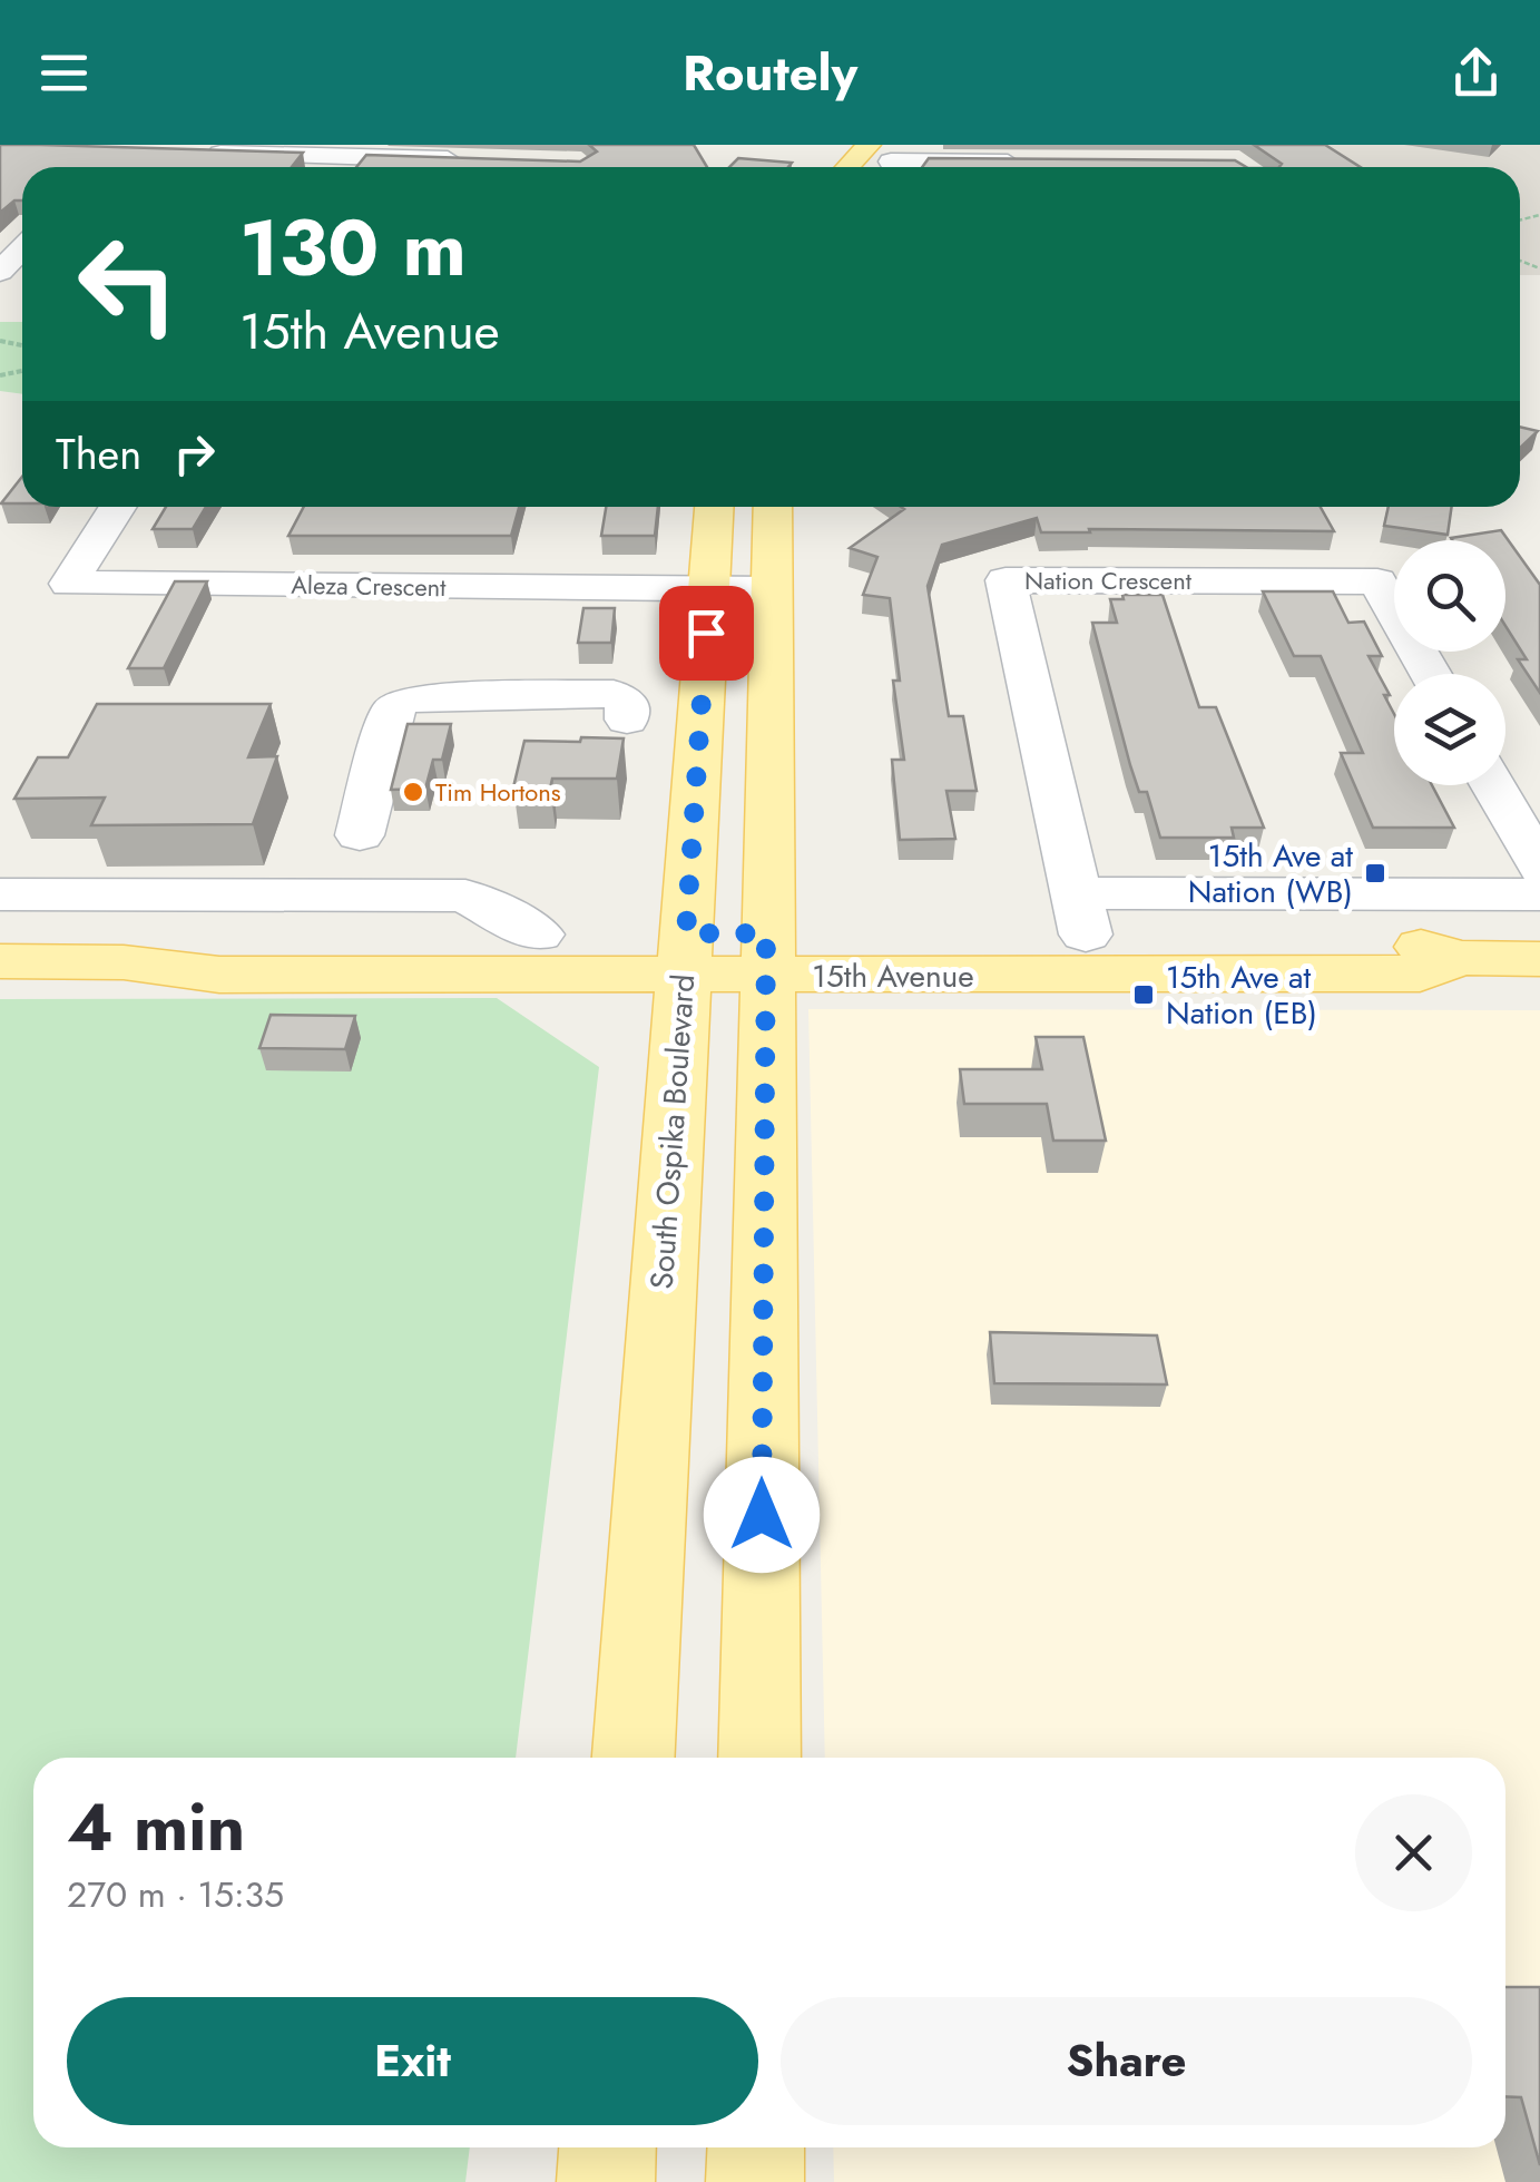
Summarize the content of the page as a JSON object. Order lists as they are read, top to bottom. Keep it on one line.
{"streets":{"main road":["15th Avenue","South Ospika Boulevard"],"street":["Nation Crescent","Aleza Crescent"]},"crossings":[["Nation Crescent","15th Avenue"],["Aleza Crescent","South Ospika Boulevard"],["15th Avenue","South Ospika Boulevard"]],"places":{"other":["Tim Hortons"],"transit":["15th Ave at Nation (WB)","15th Ave at Nation (EB)"]},"page":{"header":"Routely","turn":["130 m","15th Avenue"],"then":"Then","heading":["4 min","270 m · 15:35"],"buttons":["Exit","Share"]}}
